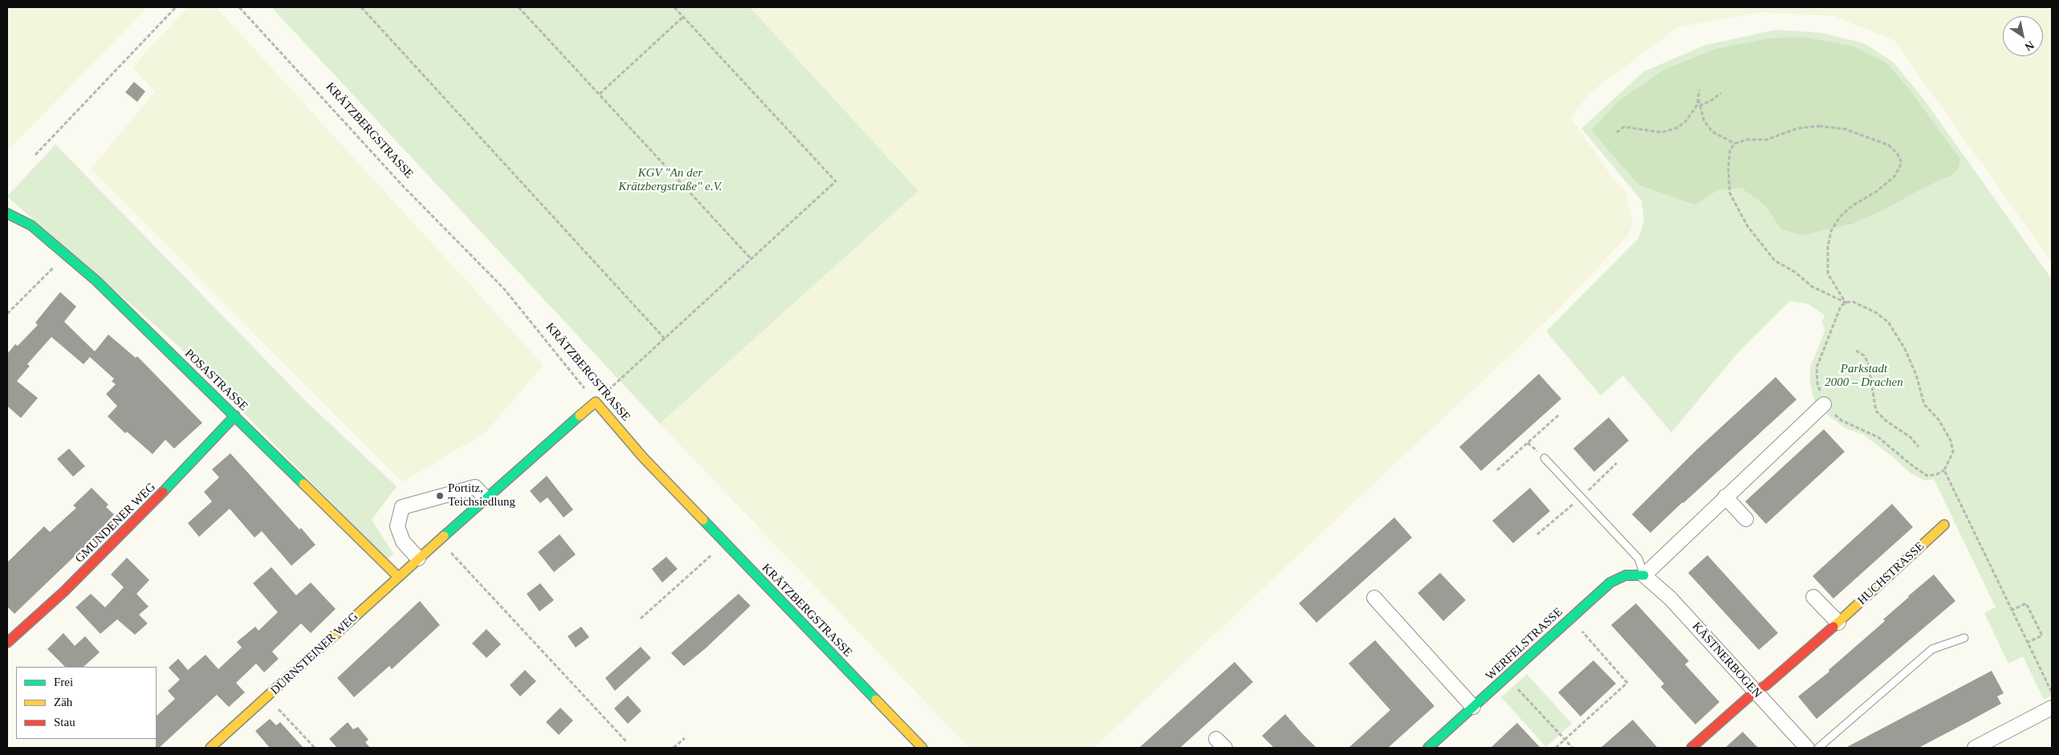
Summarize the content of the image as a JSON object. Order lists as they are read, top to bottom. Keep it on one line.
{"streets":{"street":["KRÄTZBERGSTRASSE","POSASTRASSE","GMUNDENER WEG","HUCHSTRASSE","WERFELSTRASSE","DÜRNSTEINER WEG","KÄSTNERBOGEN"]},"crossings":[["KRÄTZBERGSTRASSE","DÜRNSTEINER WEG"],["POSASTRASSE","GMUNDENER WEG"],["POSASTRASSE","DÜRNSTEINER WEG"],["HUCHSTRASSE","KÄSTNERBOGEN"],["WERFELSTRASSE","KÄSTNERBOGEN"]],"parks":["KGV \"An der Krätzbergstraße\" e.V.","Parkstadt 2000 – Drachen"],"places":["Portitz, Teichsiedlung"],"legend":["Frei","Zäh","Stau"],"north":"bottom right"}
